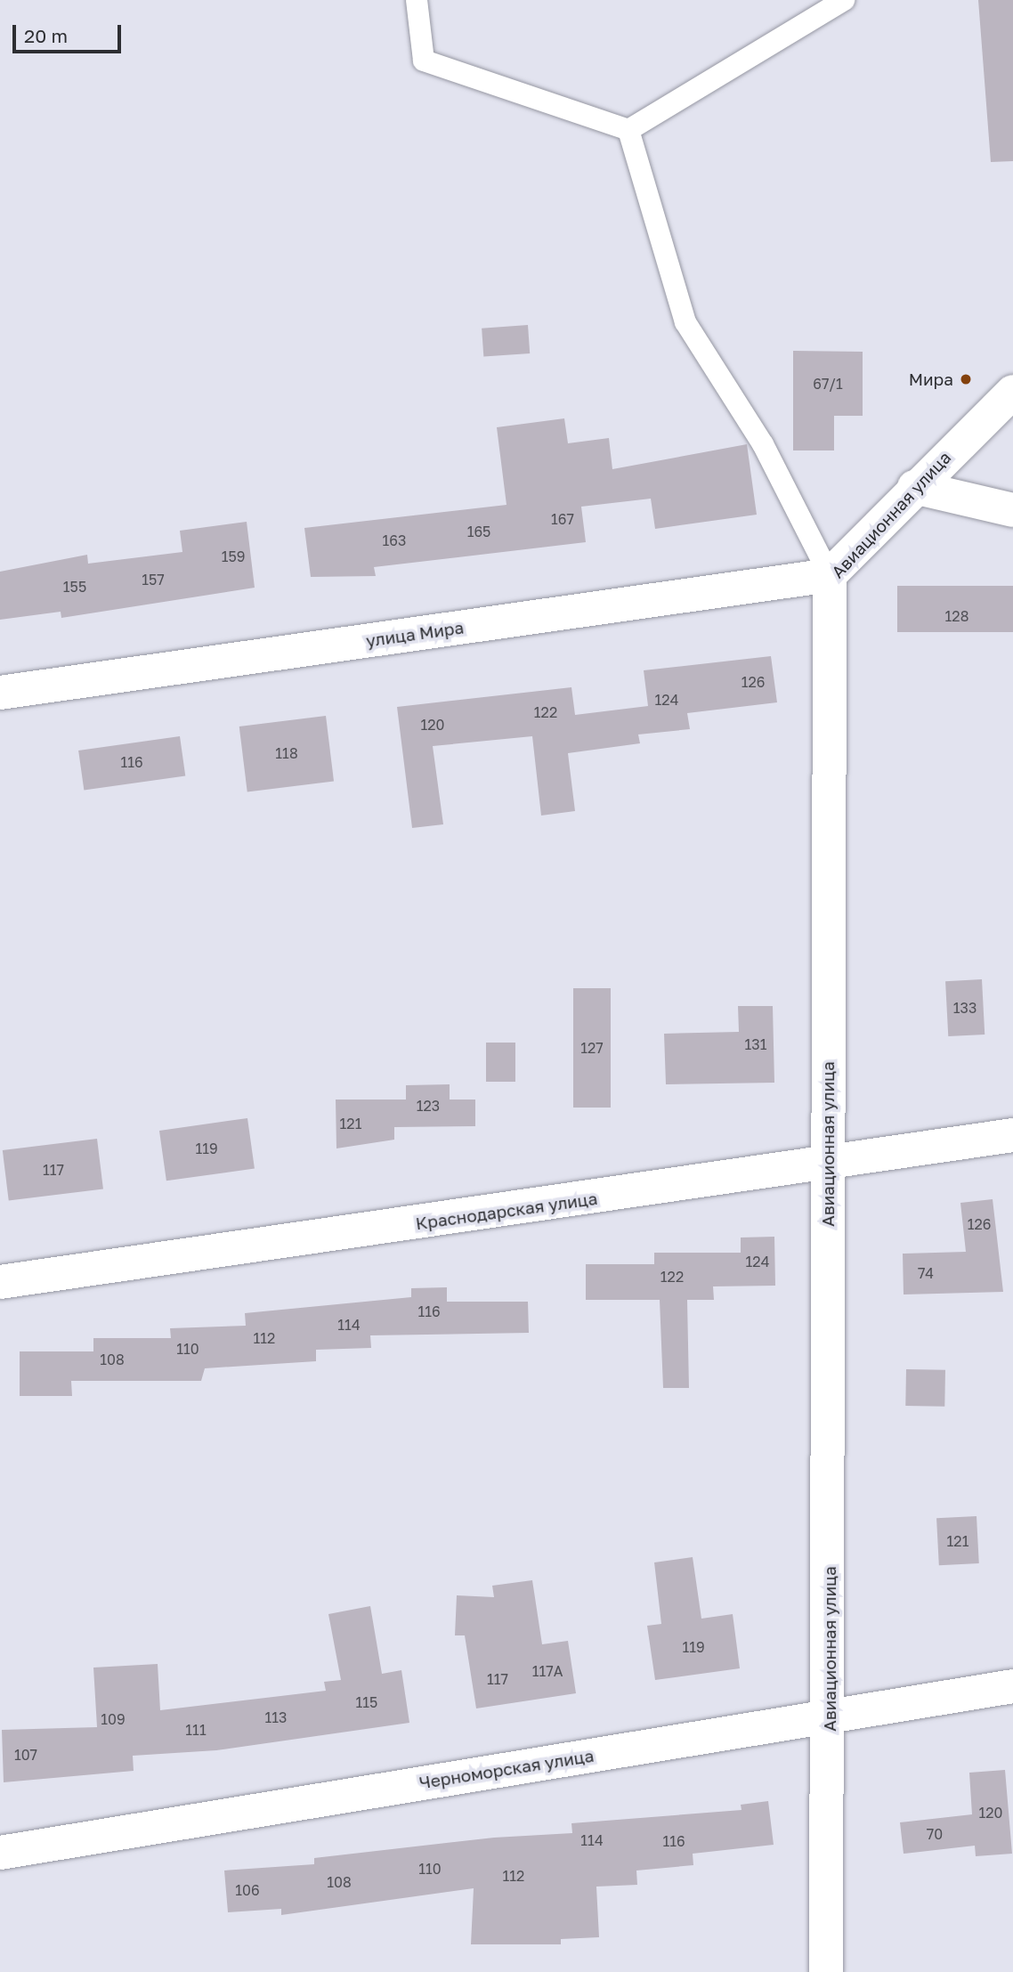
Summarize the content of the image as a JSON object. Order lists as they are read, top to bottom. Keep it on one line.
{"streets":{"main road":["Авиационная улица","улица Мира","Краснодарская улица","Черноморская улица"]},"crossings":[["Авиационная улица","улица Мира"],["Авиационная улица","Краснодарская улица"],["Авиационная улица","Черноморская улица"]],"places":["Мира"],"house_numbers":["67/1","167","165","163","159","157","155","128","126","124","122","120","118","116","133","131","127","123","121","119","117","126","124","74","122","116","114","112","110","108","121","119","117А","117","115","113","109","111","107","120","70","114","116","110","112","108","106"],"scale_bar":"20 m"}
